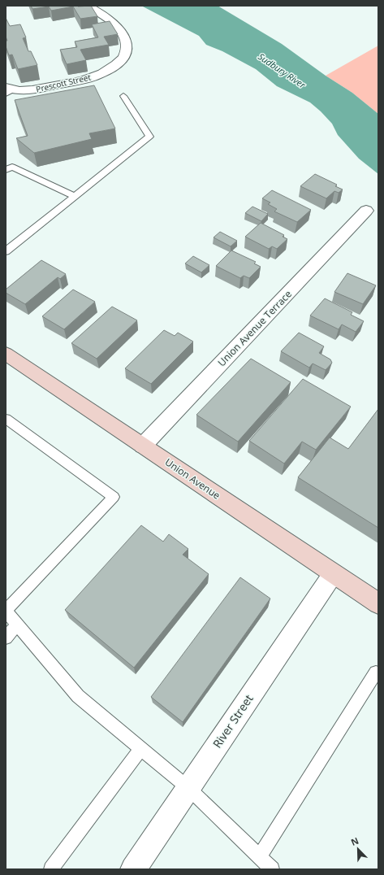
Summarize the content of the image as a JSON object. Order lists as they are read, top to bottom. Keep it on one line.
{"streets":{"main road":["Union Avenue"],"street":["Prescott Street","Union Avenue Terrace","River Street"]},"crossings":[["Union Avenue Terrace","Union Avenue"],["Union Avenue","River Street"]],"water":["Sudbury River"],"north":"top left"}
